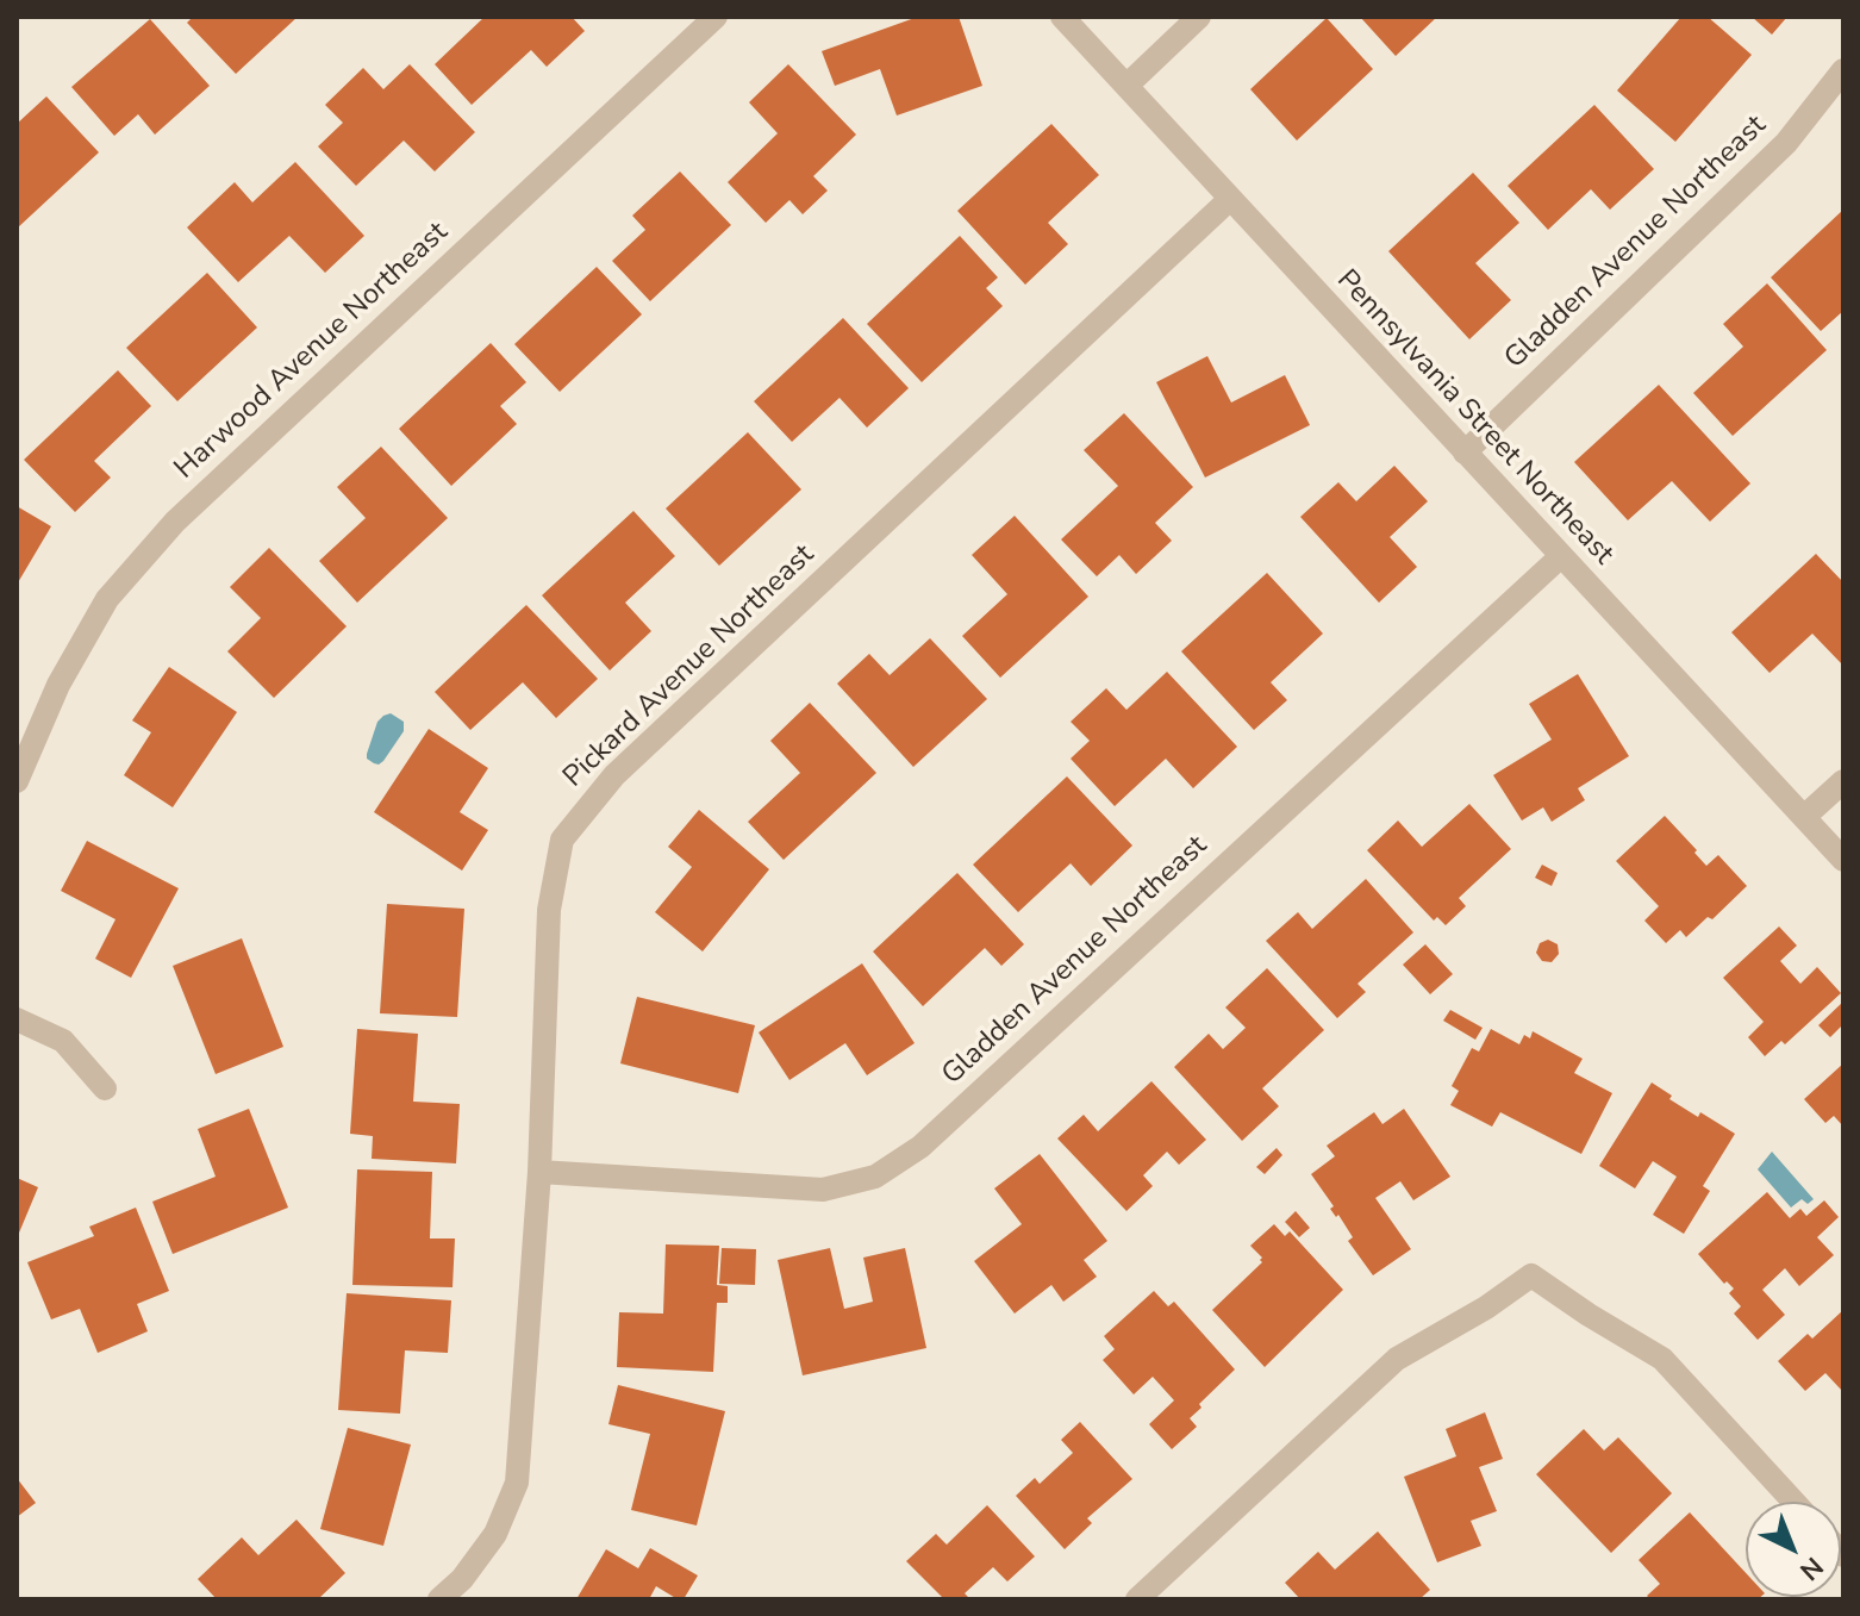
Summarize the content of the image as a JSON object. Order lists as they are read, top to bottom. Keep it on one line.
{"streets":{"street":["Gladden Avenue Northeast","Harwood Avenue Northeast","Pennsylvania Street Northeast","Pickard Avenue Northeast"]},"crossings":[["Gladden Avenue Northeast","Pennsylvania Street Northeast"],["Gladden Avenue Northeast","Pickard Avenue Northeast"],["Pennsylvania Street Northeast","Pickard Avenue Northeast"]],"north":"bottom right"}
